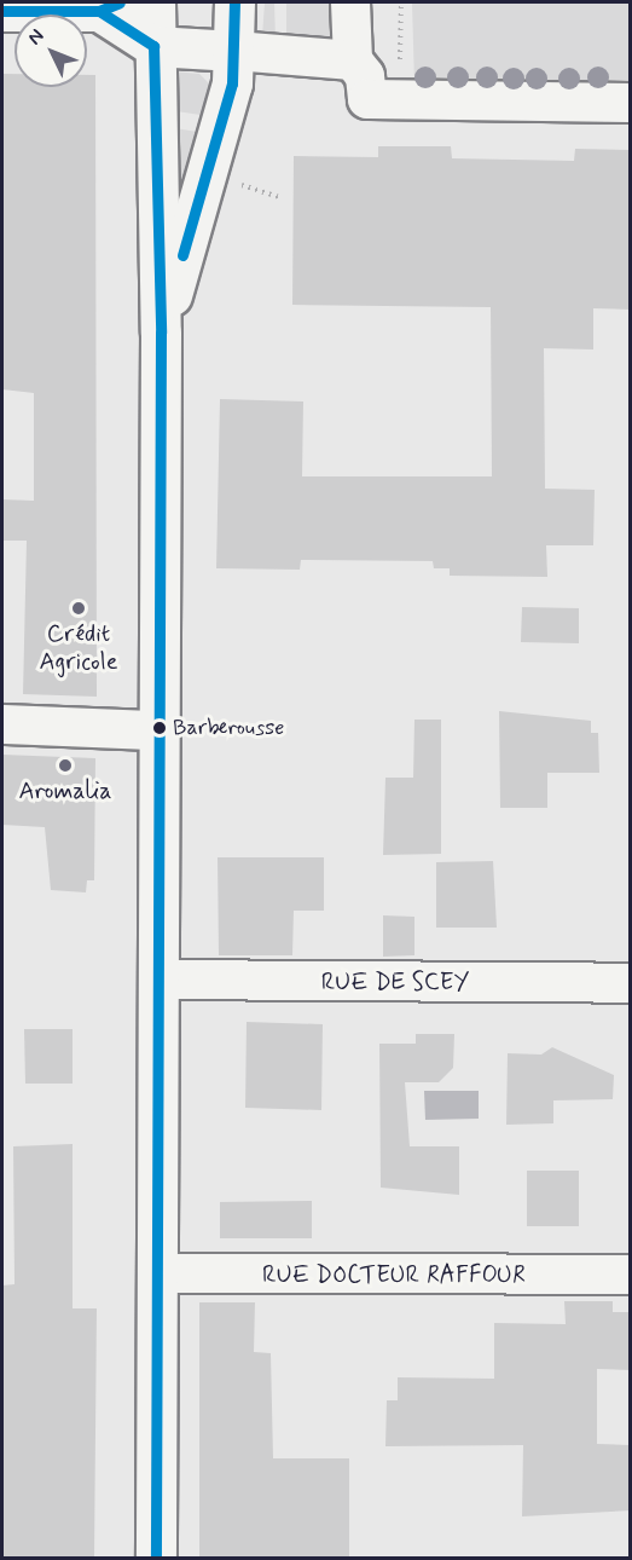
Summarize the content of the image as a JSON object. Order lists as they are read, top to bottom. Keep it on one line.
{"streets":{"street":["RUE DE SCEY","RUE DOCTEUR RAFFOUR"]},"places":["Crédit Agricole","Barberousse","Aromalia"],"north":"top left"}
